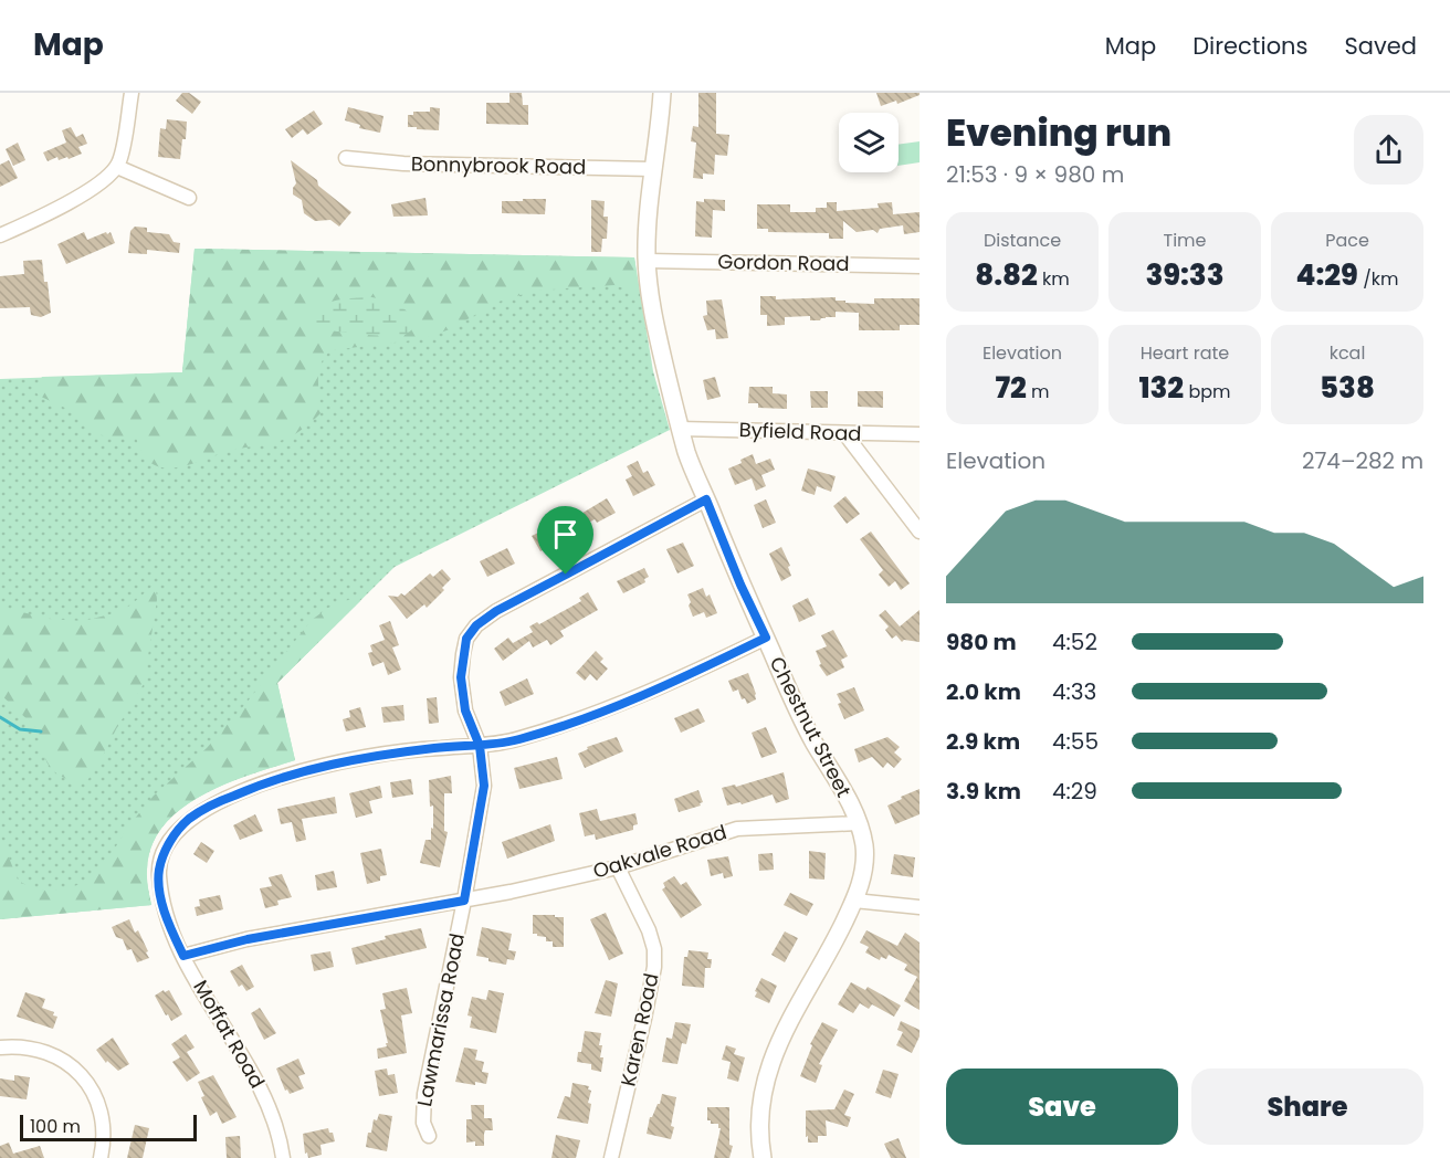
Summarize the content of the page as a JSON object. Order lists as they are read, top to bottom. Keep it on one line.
{"streets":{"main road":["Chestnut Street"],"street":["Bonnybrook Road","Gordon Road","Byfield Road","Oakvale Road","Lawmarissa Road","Karen Road","Moffat Road"]},"crossings":[["Bonnybrook Road","Chestnut Street"],["Gordon Road","Chestnut Street"],["Byfield Road","Chestnut Street"],["Chestnut Street","Oakvale Road"],["Chestnut Street","Lawmarissa Road"],["Chestnut Street","Moffat Road"],["Oakvale Road","Lawmarissa Road"],["Oakvale Road","Karen Road"],["Oakvale Road","Moffat Road"],["Lawmarissa Road","Moffat Road"]],"scale_bar":"100 m","page":{"header":"Map","nav":["Map","Directions","Saved"],"heading":["Evening run","21:53 · 9 × 980 m"],"stats":[["Distance","8.82 km"],["Time","39:33"],["Pace","4:29 /km"],["Elevation","72 m"],["Heart rate","132 bpm"],["kcal","538"]],"chart":["Elevation","274–282 m"],"list":[{"name":"980 m","note":"4:52"},{"name":"2.0 km","note":"4:33"},{"name":"2.9 km","note":"4:55"},{"name":"3.9 km","note":"4:29"}],"buttons":["Save","Share"],"scale":"100 m"}}
